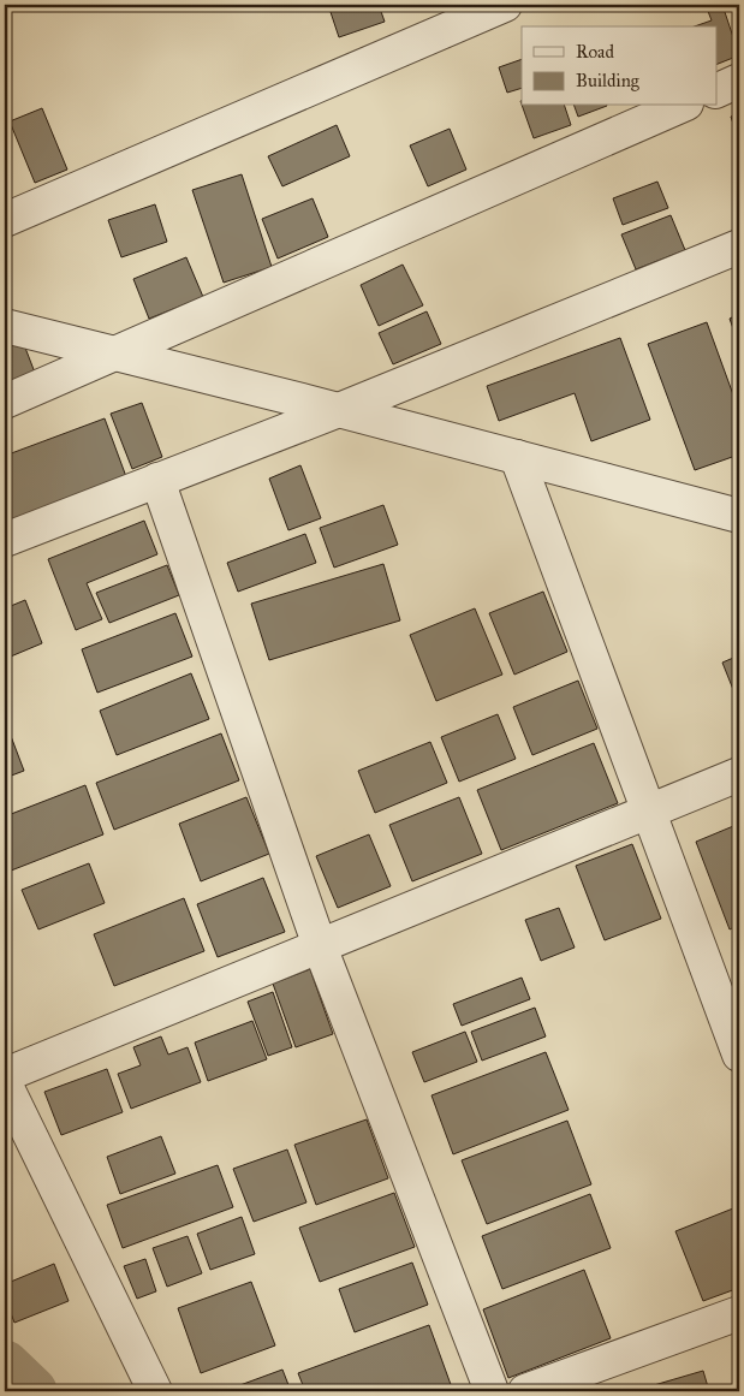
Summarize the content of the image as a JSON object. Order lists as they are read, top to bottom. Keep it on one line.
{"legend":["Road","Building"]}
